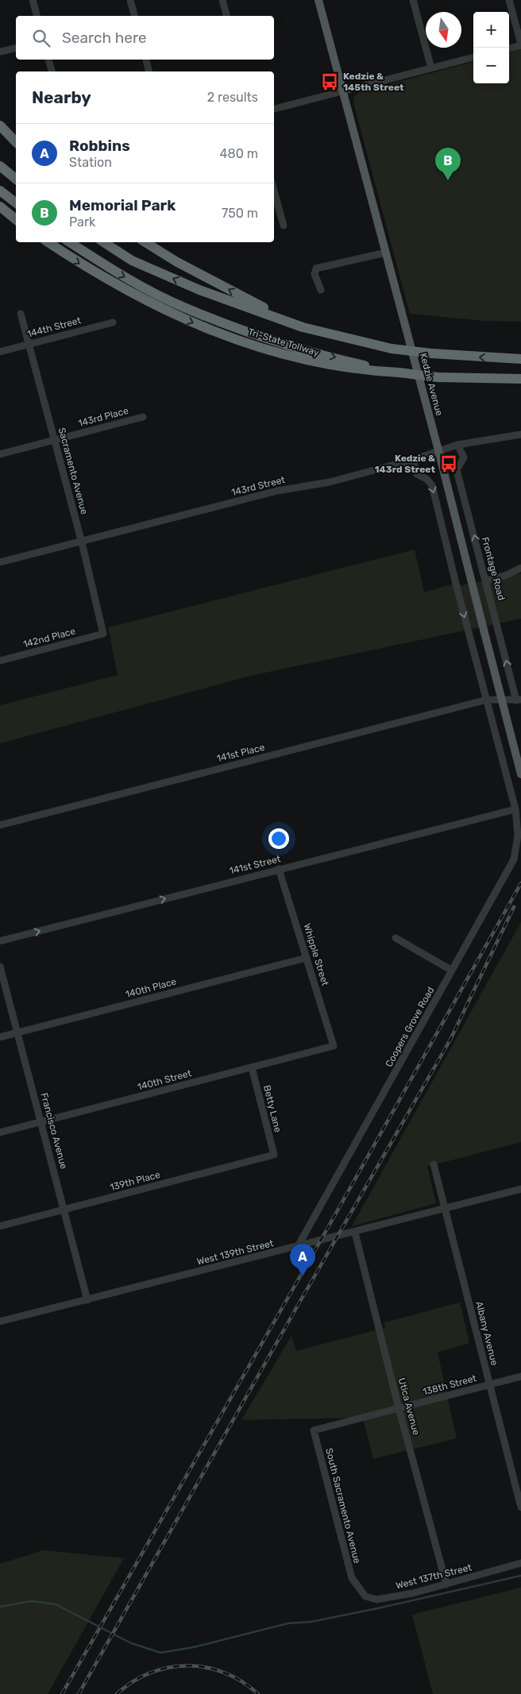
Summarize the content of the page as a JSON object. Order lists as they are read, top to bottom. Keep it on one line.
{"streets":{"highway":["Tri-State Tollway"],"main road":["Kedzie Avenue"],"street":["144th Street","143rd Place","Sacramento Avenue","143rd Street","Frontage Road","142nd Place","141st Place","141st Street","Whipple Street","140th Place","Coopers Grove Road","140th Street","Betty Lane","Francisco Avenue","139th Place","West 139th Street","Albany Avenue","138th Street","Utica Avenue","South Sacramento Avenue","West 137th Street"]},"crossings":[["144th Street","Sacramento Avenue"],["Kedzie Avenue","143rd Street"],["143rd Place","Sacramento Avenue"],["Sacramento Avenue","143rd Street"],["Sacramento Avenue","142nd Place"],["143rd Street","Frontage Road"],["143rd Street","Coopers Grove Road"],["Frontage Road","141st Place"],["141st Place","Coopers Grove Road"],["141st Street","Whipple Street"],["141st Street","Coopers Grove Road"],["Whipple Street","140th Place"],["Whipple Street","140th Street"],["140th Place","Francisco Avenue"],["Coopers Grove Road","West 139th Street"],["140th Street","Betty Lane"],["140th Street","Francisco Avenue"],["Betty Lane","139th Place"],["Francisco Avenue","139th Place"],["Francisco Avenue","West 139th Street"],["West 139th Street","Albany Avenue"],["West 139th Street","Utica Avenue"],["Albany Avenue","138th Street"],["138th Street","Utica Avenue"],["138th Street","South Sacramento Avenue"],["Utica Avenue","West 137th Street"],["South Sacramento Avenue","West 137th Street"]],"one_way":["Frontage Road","141st Street"],"places":{"bus stop":["Kedzie & 145th Street","Kedzie & 143rd Street"]},"north":"bottom","page":{"map_buttons":["+","−"],"search":"Search here","heading":["Nearby","2 results"],"list":[{"mark":"A","name":"Robbins","note":"Station","value":"480 m"},{"mark":"B","name":"Memorial Park","note":"Park","value":"750 m"}],"pins":["B","A"]}}
